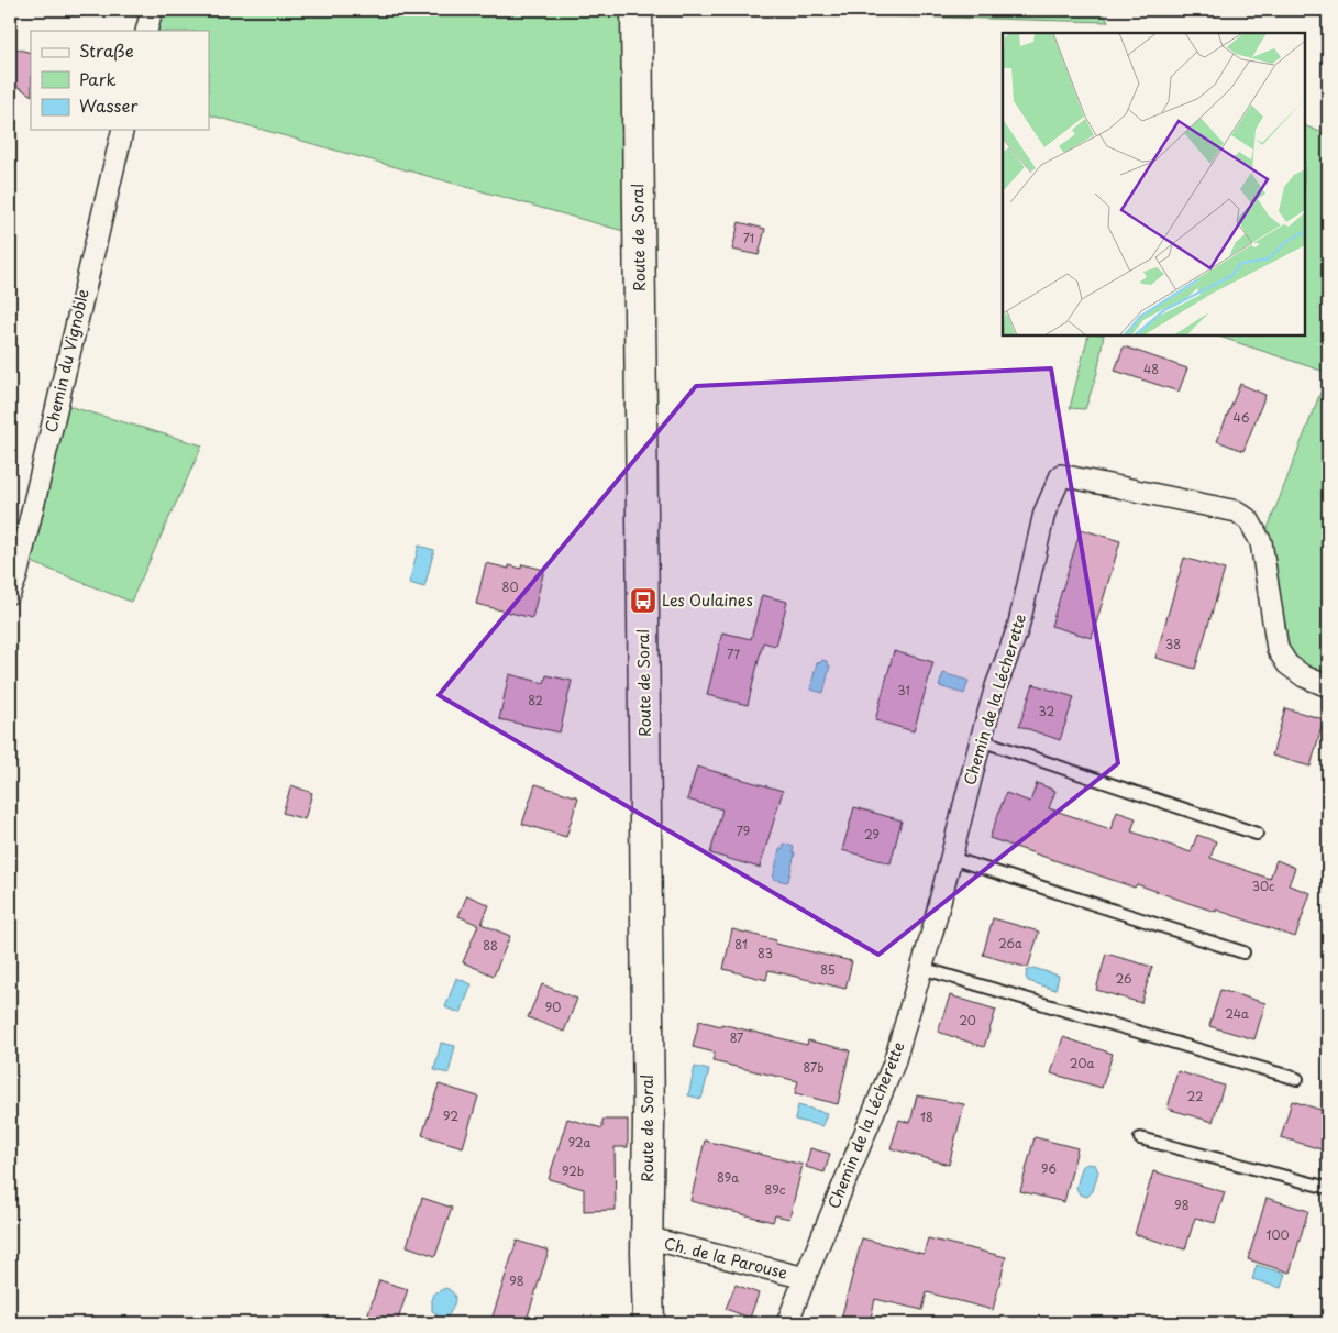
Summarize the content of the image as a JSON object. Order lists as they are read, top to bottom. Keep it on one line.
{"streets":{"street":["Route de Soral","Chemin du Vignoble","Chemin de la Lécherette","Ch. de la Parouse"]},"crossings":[["Route de Soral","Ch. de la Parouse"],["Chemin de la Lécherette","Ch. de la Parouse"]],"places":{"bus stop":["Les Oulaines"]},"house_numbers":["71","48","46","80","38","77","31","82","32","79","29","30c","26a","81","88","83","85","26","90","24a","20","87","20a","87b","22","92","18","92a","96","92b","89a","89c","98","100","98"],"legend":["Straße","Park","Wasser"]}
